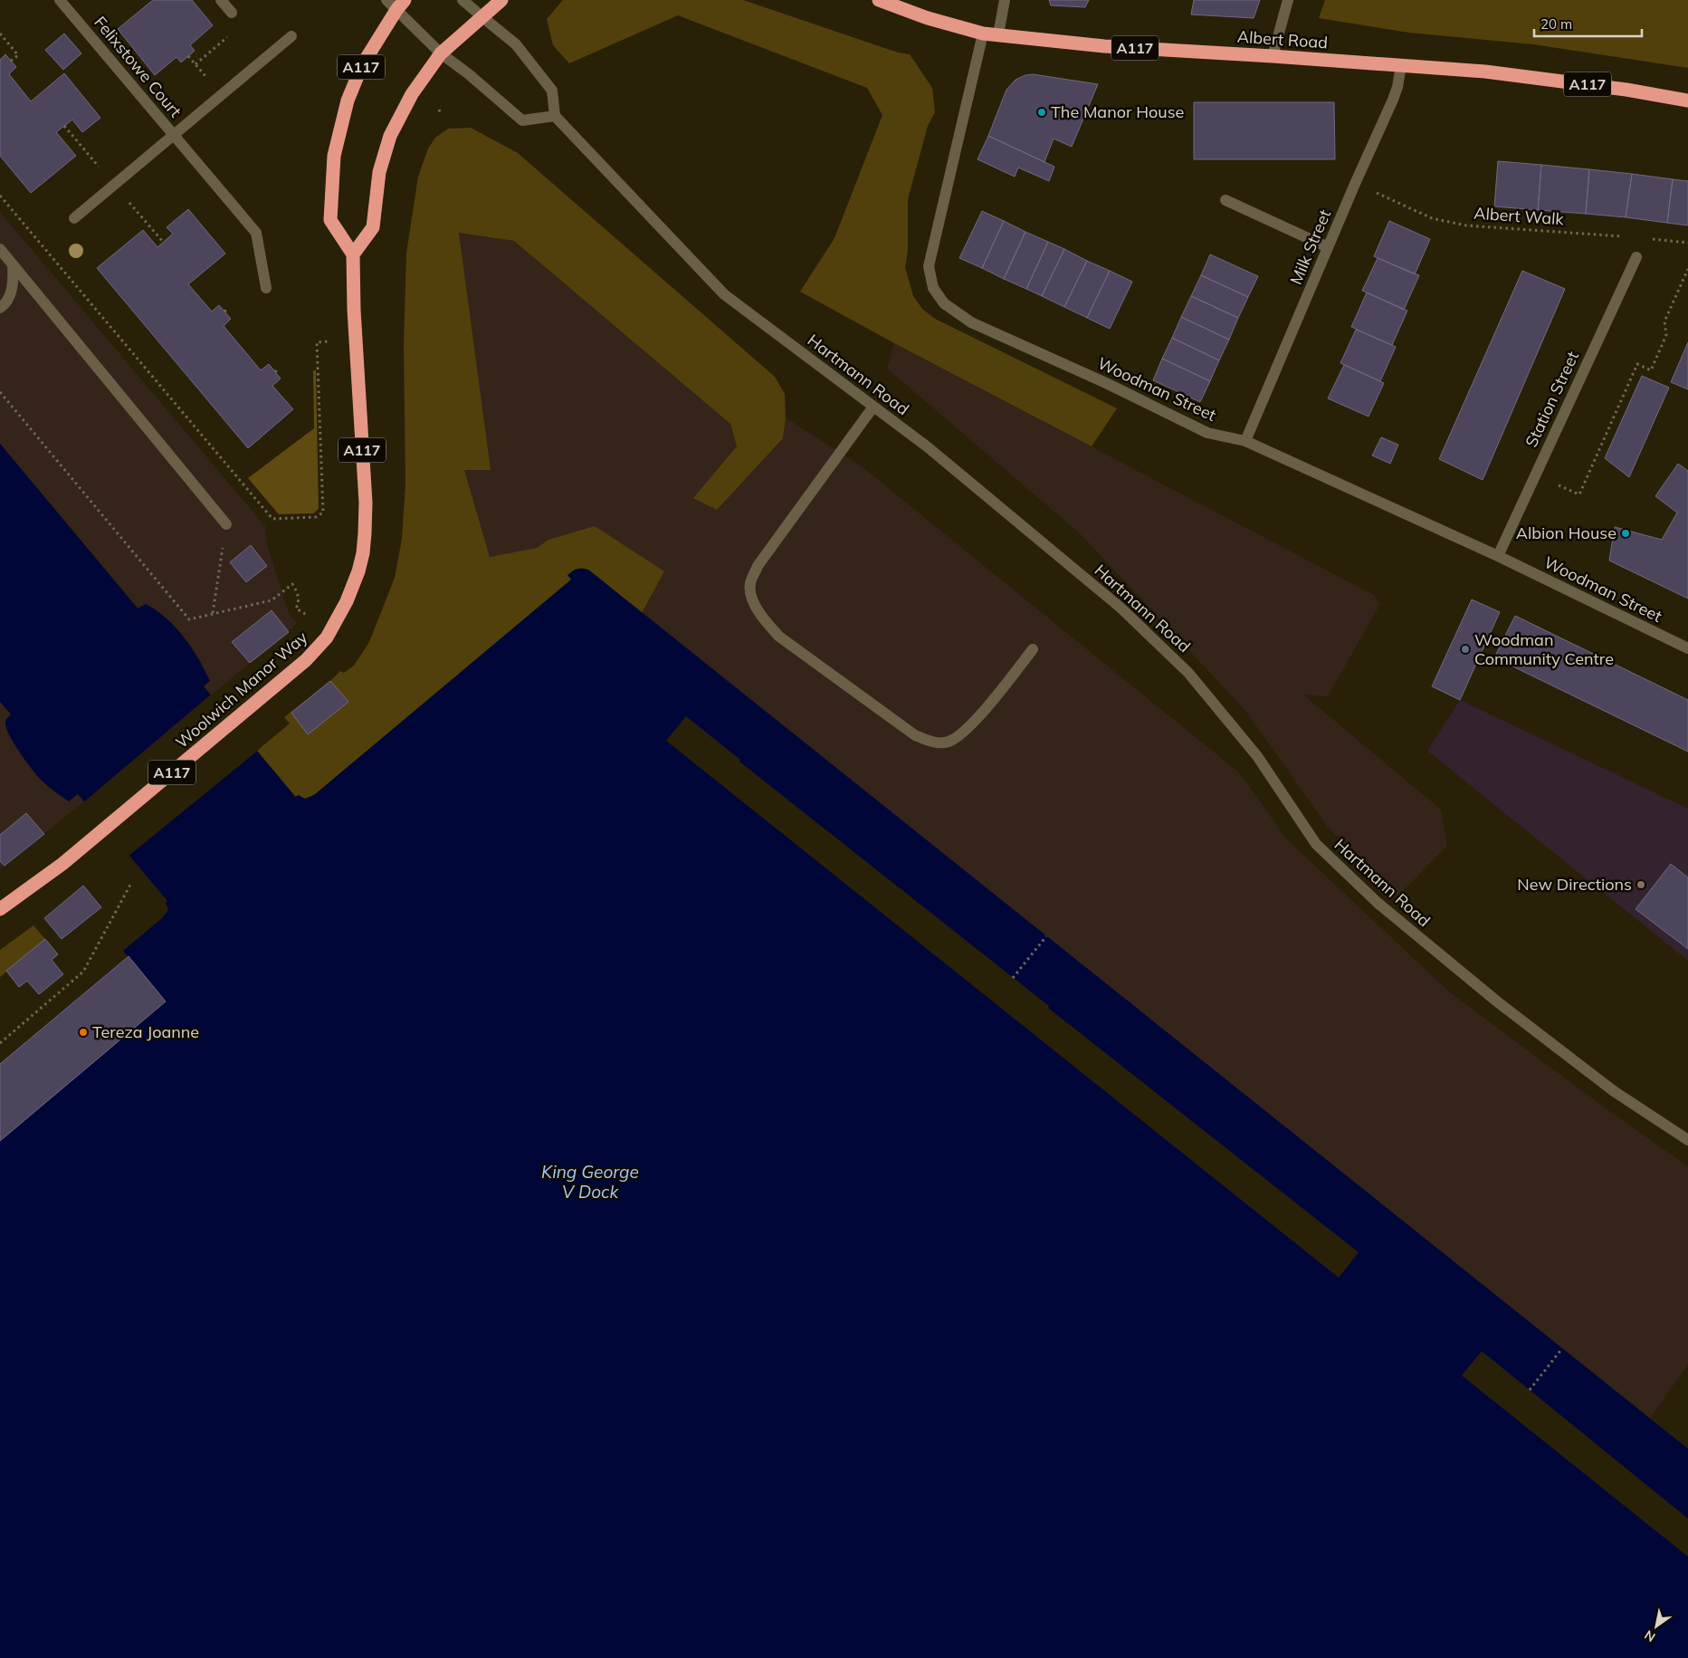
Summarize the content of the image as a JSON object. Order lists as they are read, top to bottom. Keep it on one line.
{"streets":{"highway":["Albert Road","A117","Woolwich Manor Way"],"street":["Felixstowe Court","Milk Street","Hartmann Road","Woodman Street","Station Street"],"path":["Albert Walk"]},"crossings":[["Albert Road","Milk Street"],["Albert Road","Woodman Street"],["A117","Woolwich Manor Way"],["Albert Walk","Milk Street"],["Milk Street","Woodman Street"],["Woodman Street","Station Street"]],"water":["King George V Dock"],"places":["The Manor House","Albion House","Woodman Community Centre","New Directions","Tereza Joanne"],"scale_bar":"20 m","north":"bottom left"}
